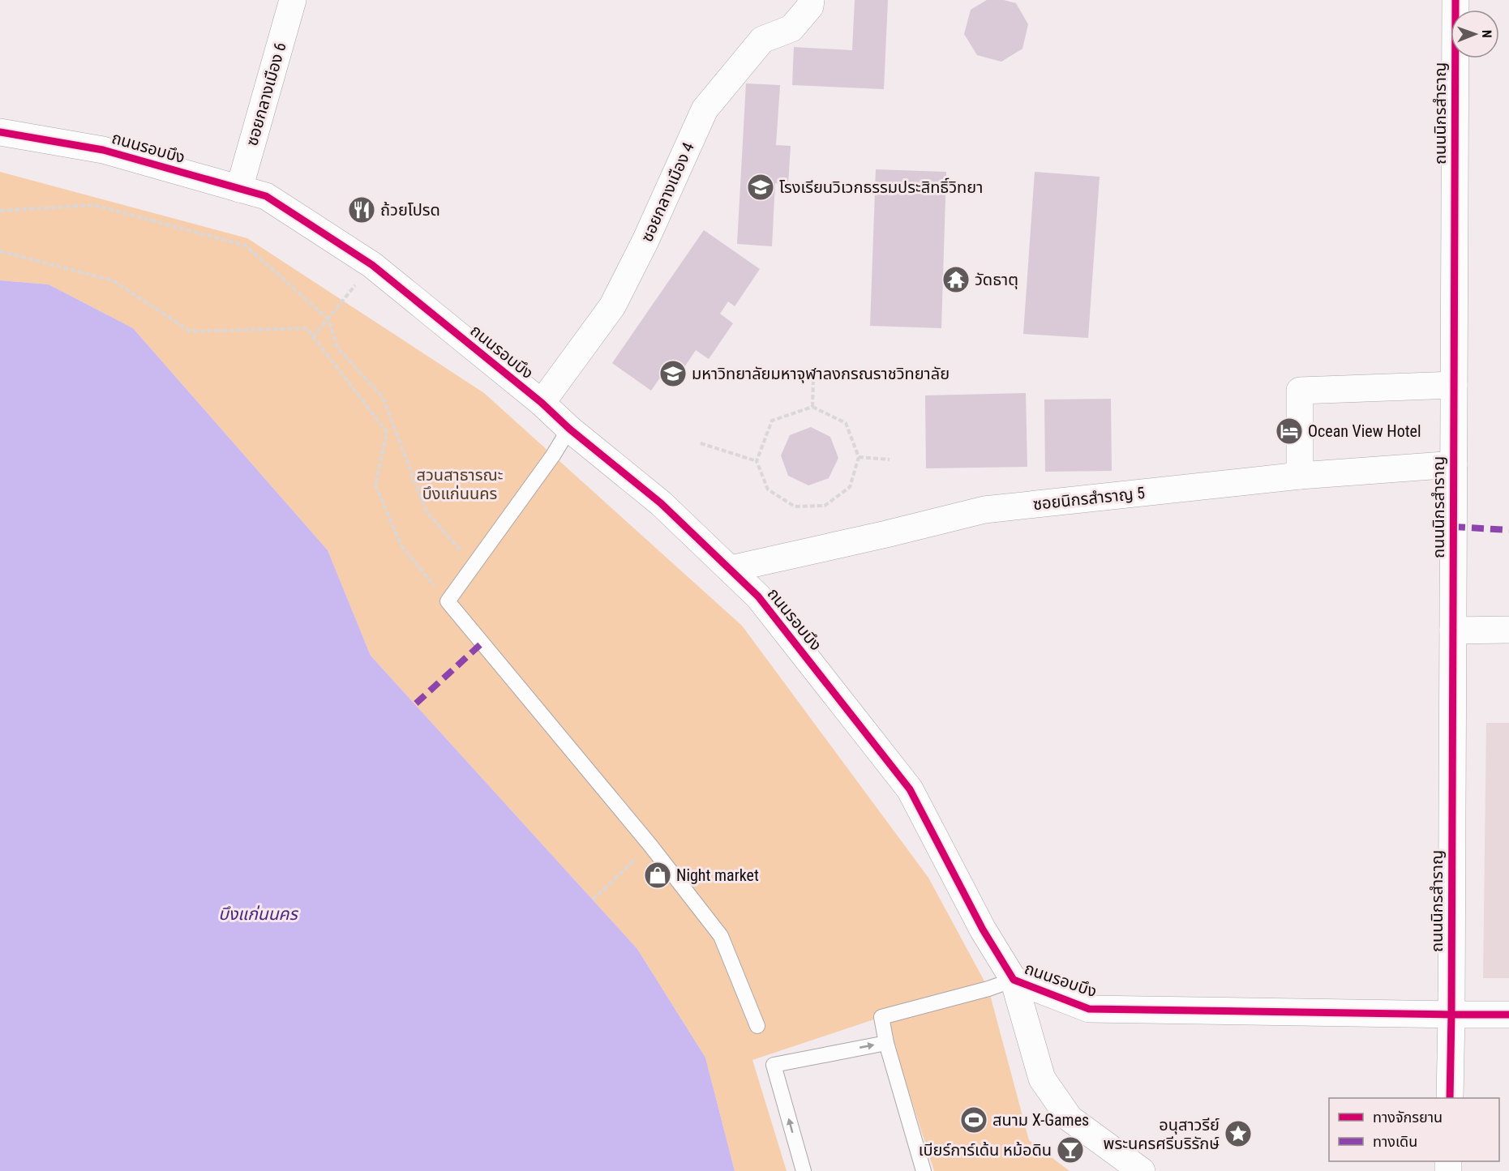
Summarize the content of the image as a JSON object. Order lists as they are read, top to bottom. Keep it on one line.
{"streets":{"street":["ซอยกลางเมือง 6","ถนนนิกรสำราญ","ถนนรอบบึง","ซอยกลางเมือง 4","ซอยนิกรสำราญ 5"]},"crossings":[["ซอยกลางเมือง 6","ถนนรอบบึง"],["ถนนนิกรสำราญ","ถนนรอบบึง"],["ถนนนิกรสำราญ","ซอยนิกรสำราญ 5"],["ถนนรอบบึง","ซอยกลางเมือง 4"],["ถนนรอบบึง","ซอยนิกรสำราญ 5"]],"water":["บึงแก่นนคร"],"parks":["สวนสาธารณะ บึงแก่นนคร"],"places":{"school or university":["โรงเรียนวิเวกธรรมประสิทธิ์วิทยา","มหาวิทยาลัยมหาจุฬาลงกรณราชวิทยาลัย"],"restaurant":["ถ้วยโปรด"],"temple":["วัดธาตุ"],"hotel":["Ocean View Hotel"],"shop":["Night market"],"sports":["สนาม X-Games"],"place":["อนุสาวรีย์ พระนครศรีบริรักษ์"],"bar":["เบียร์การ์เด้น หม้อดิน"]},"legend":["ทางจักรยาน","ทางเดิน"],"north":"right"}
